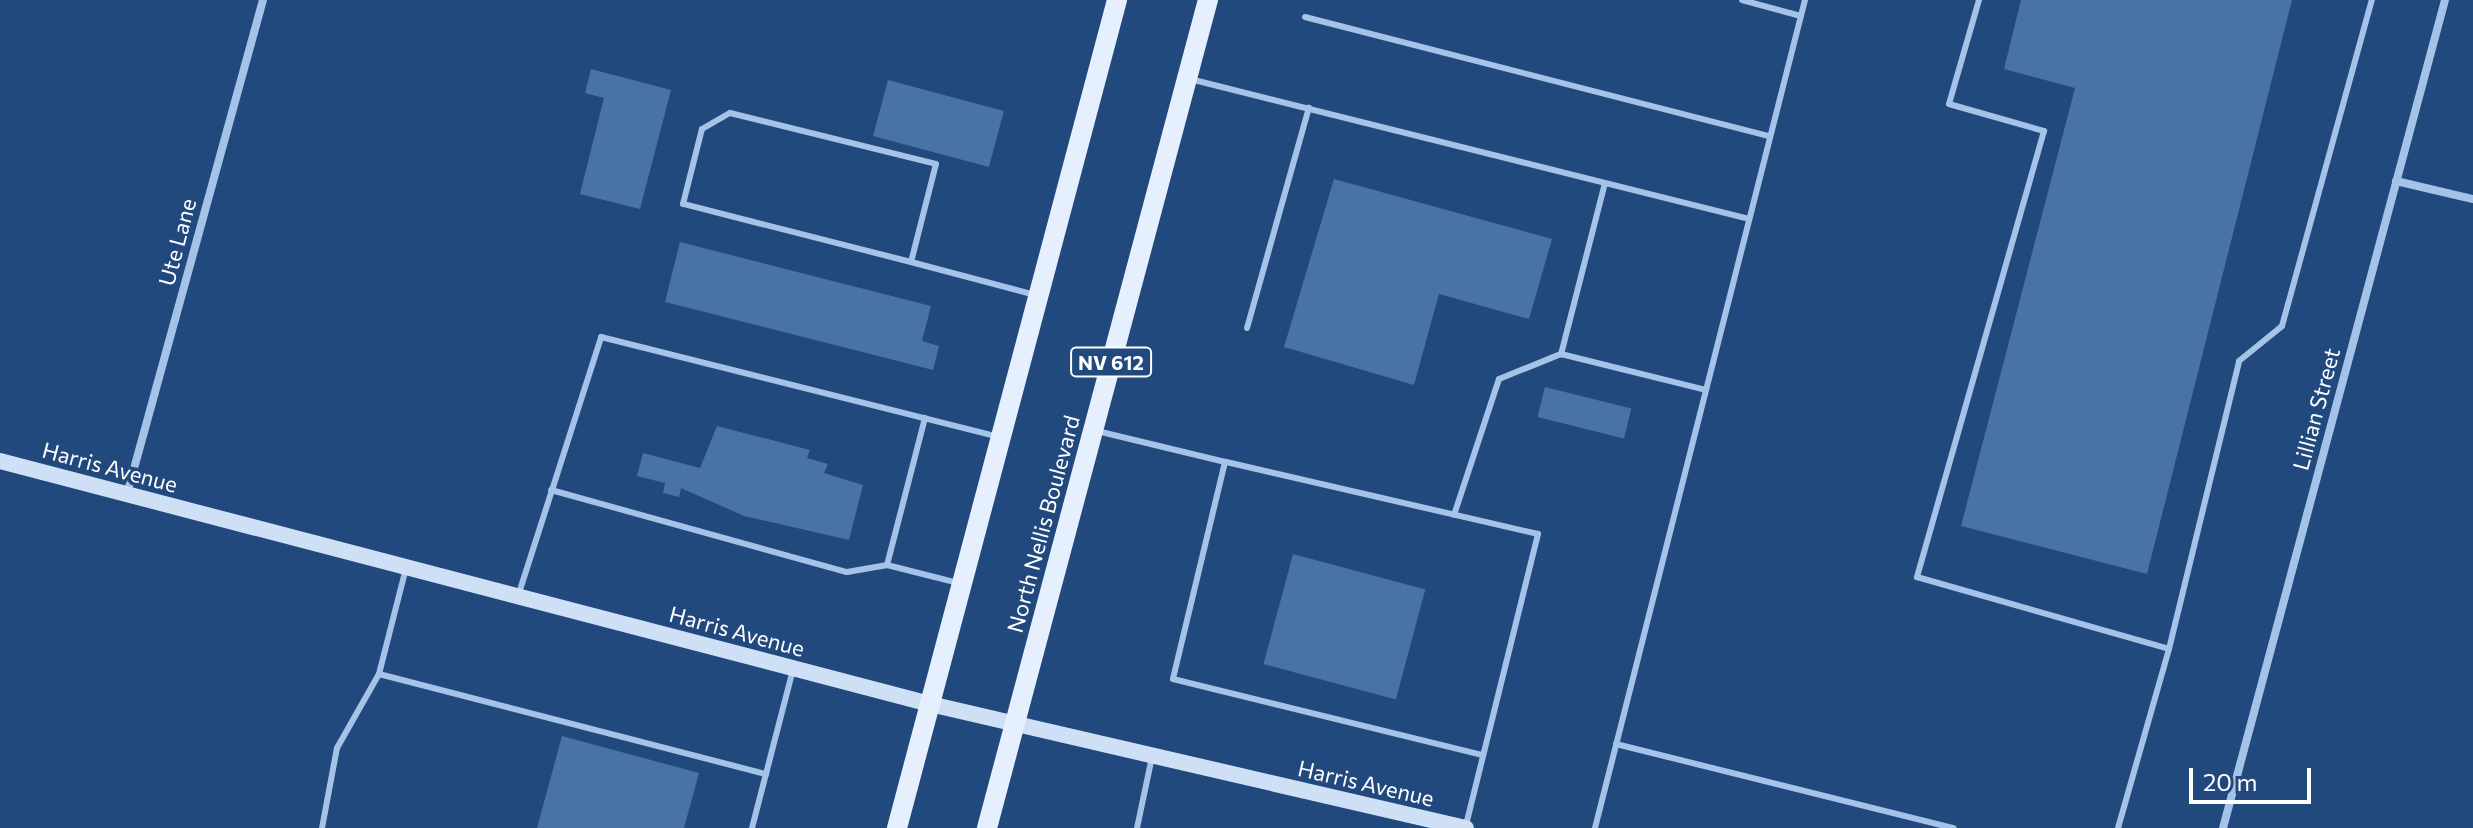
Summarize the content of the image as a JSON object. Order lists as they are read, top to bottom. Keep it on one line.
{"streets":{"main road":["NV 612","North Nellis Boulevard"],"street":["Ute Lane","Lillian Street","Harris Avenue"]},"crossings":[["Ute Lane","Harris Avenue"],["Harris Avenue","North Nellis Boulevard"]],"scale_bar":"20 m"}
